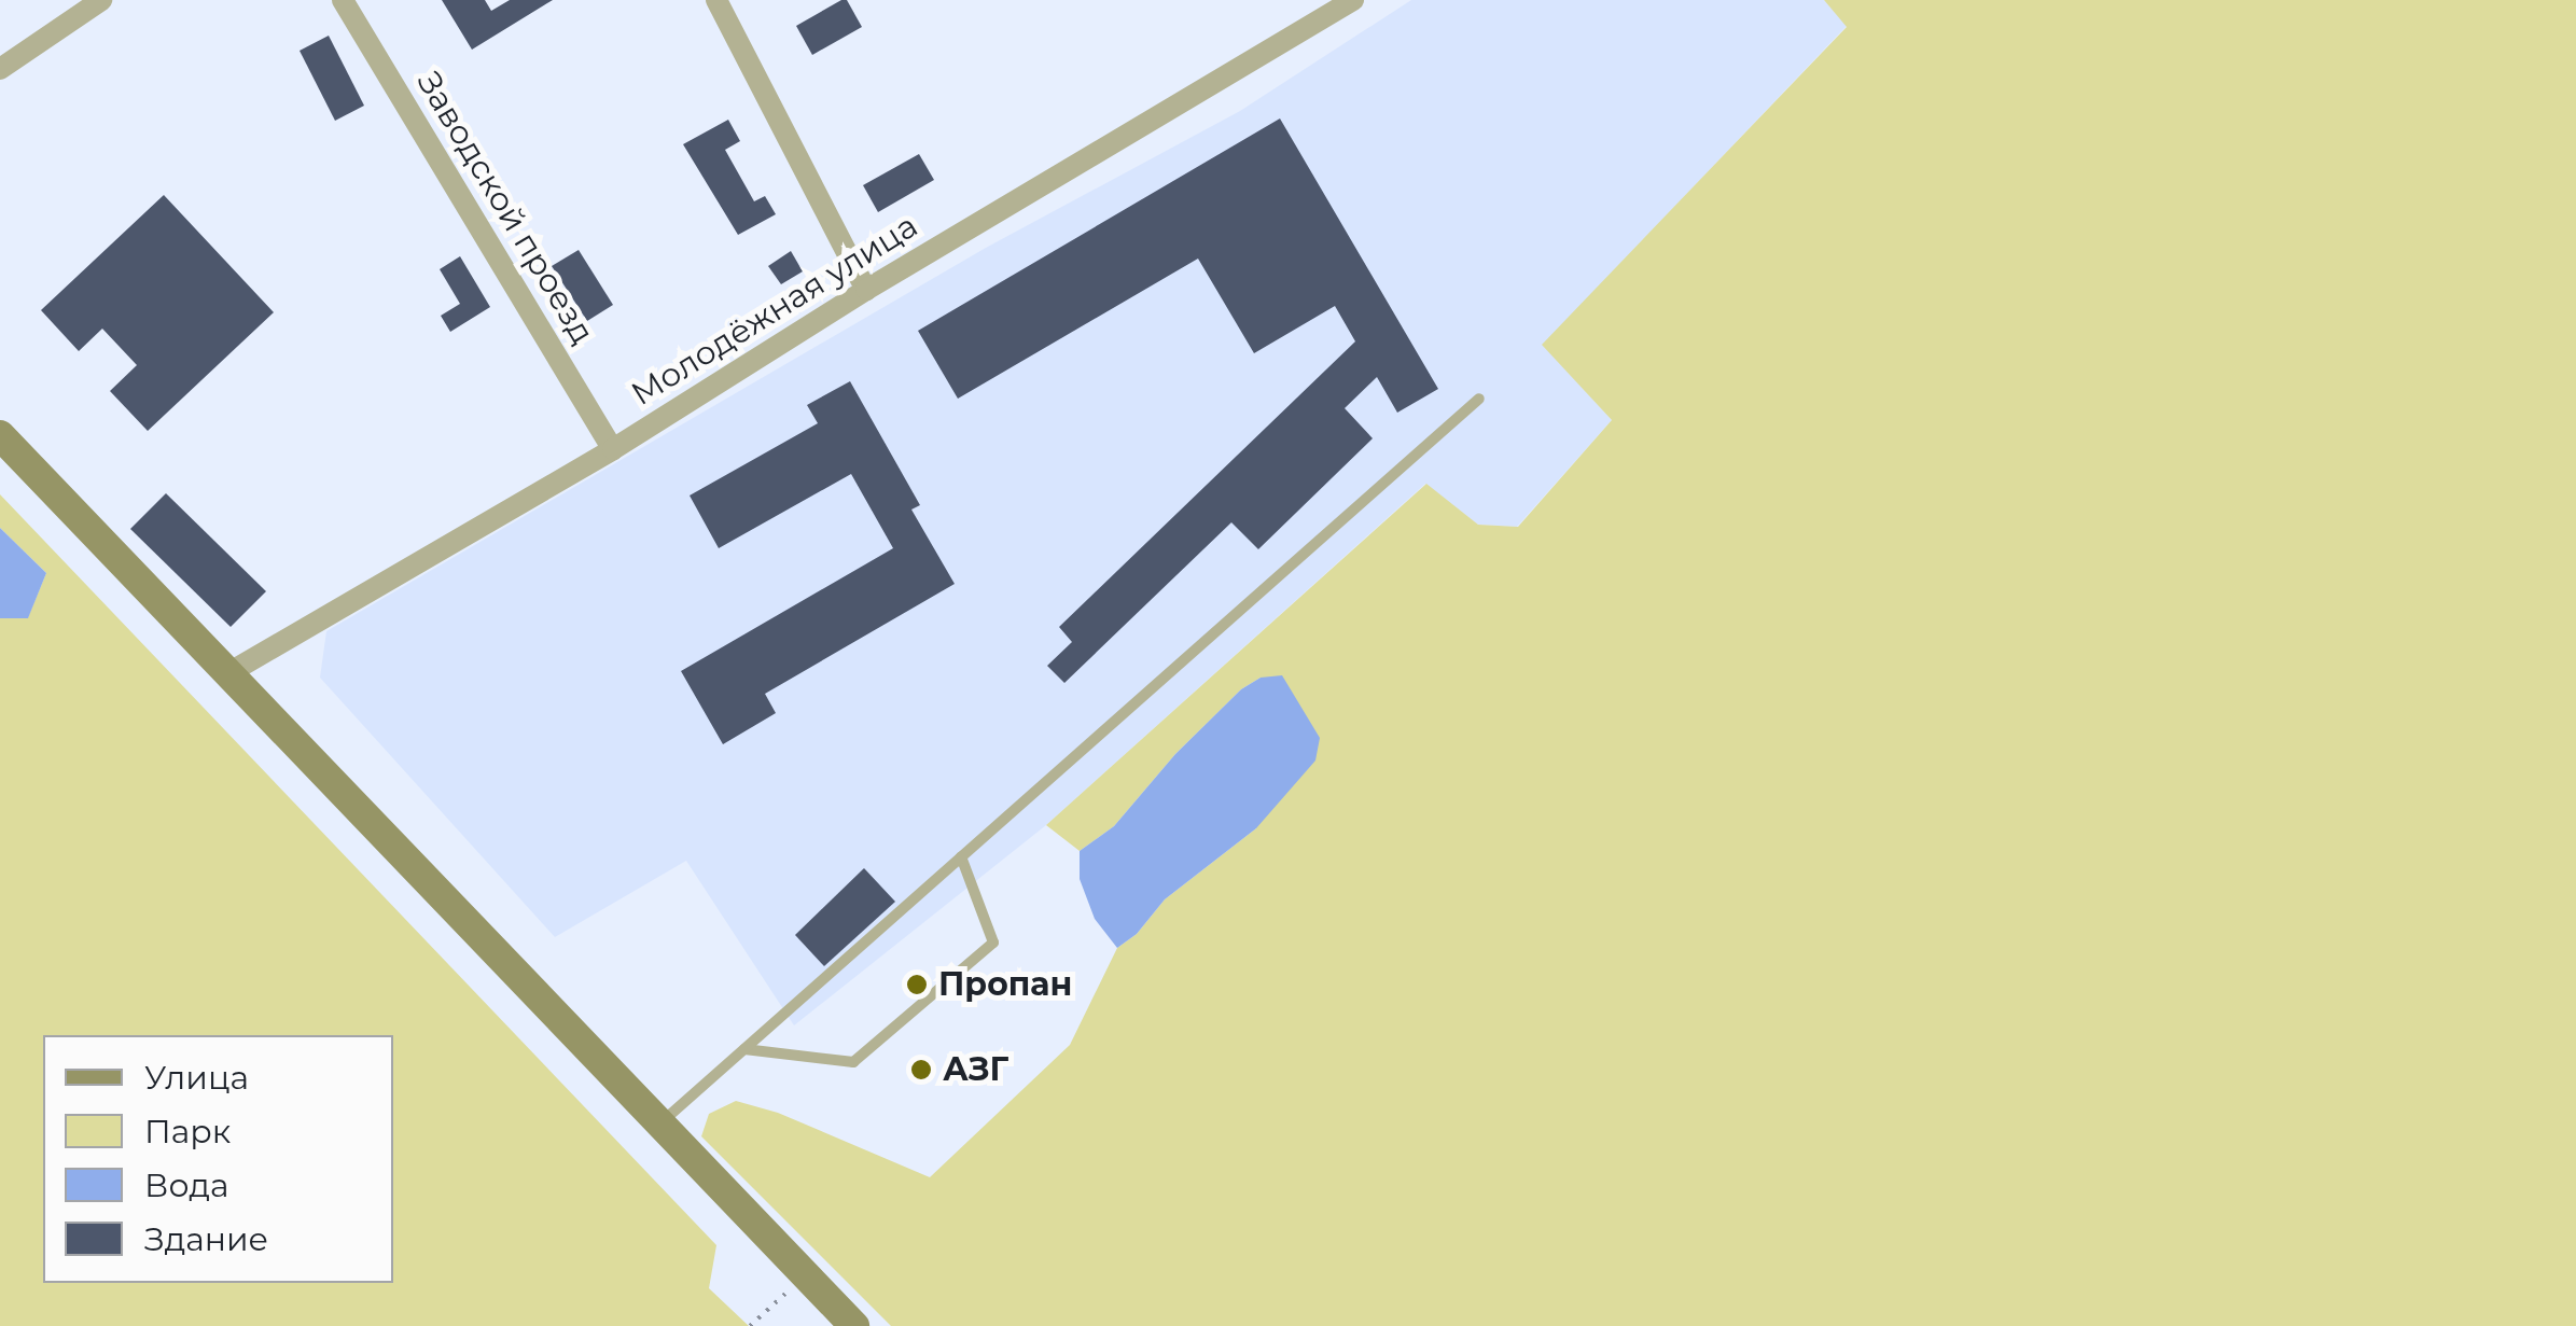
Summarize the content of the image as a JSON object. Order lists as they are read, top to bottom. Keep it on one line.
{"streets":{"street":["Заводской проезд","Молодёжная улица"]},"crossings":[["Заводской проезд","Молодёжная улица"]],"places":["Пропан","АЗГ"],"legend":["Улица","Парк","Вода","Здание"]}
